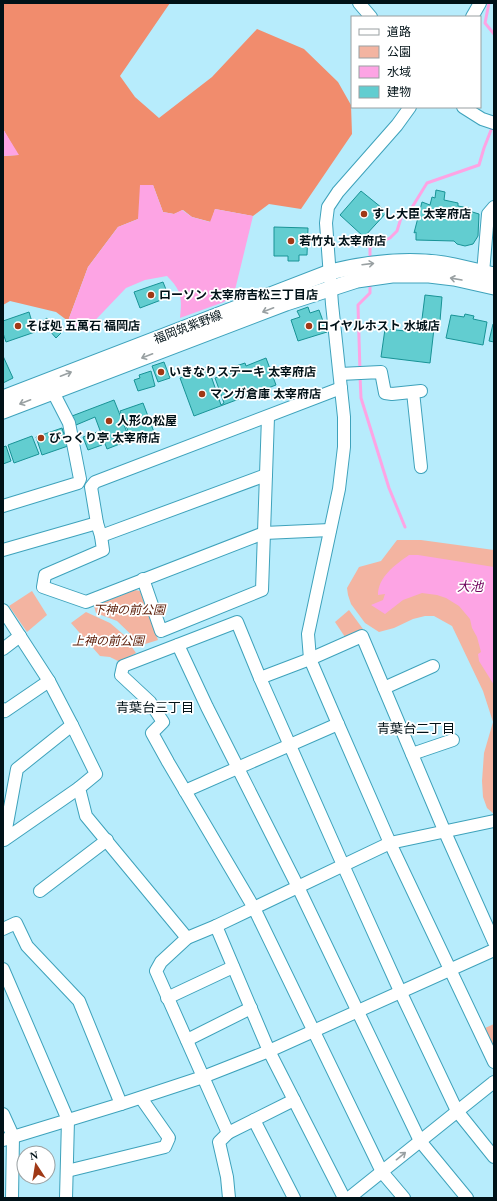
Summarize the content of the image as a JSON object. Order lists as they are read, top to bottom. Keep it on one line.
{"streets":{"main road":["福岡筑紫野線"]},"districts":["青葉台三丁目","青葉台二丁目"],"water":["大池"],"parks":["下神の前公園","上神の前公園"],"places":["すし大臣 太宰府店","若竹丸 太宰府店","ローソン 太宰府吉松三丁目店","そば処 五萬石 福岡店","ロイヤルホスト 水城店","いきなりステーキ 太宰府店","マンガ倉庫 太宰府店","人形の松屋","びっくり亭 太宰府店"],"legend":["道路","公園","水域","建物"],"north":"top"}
